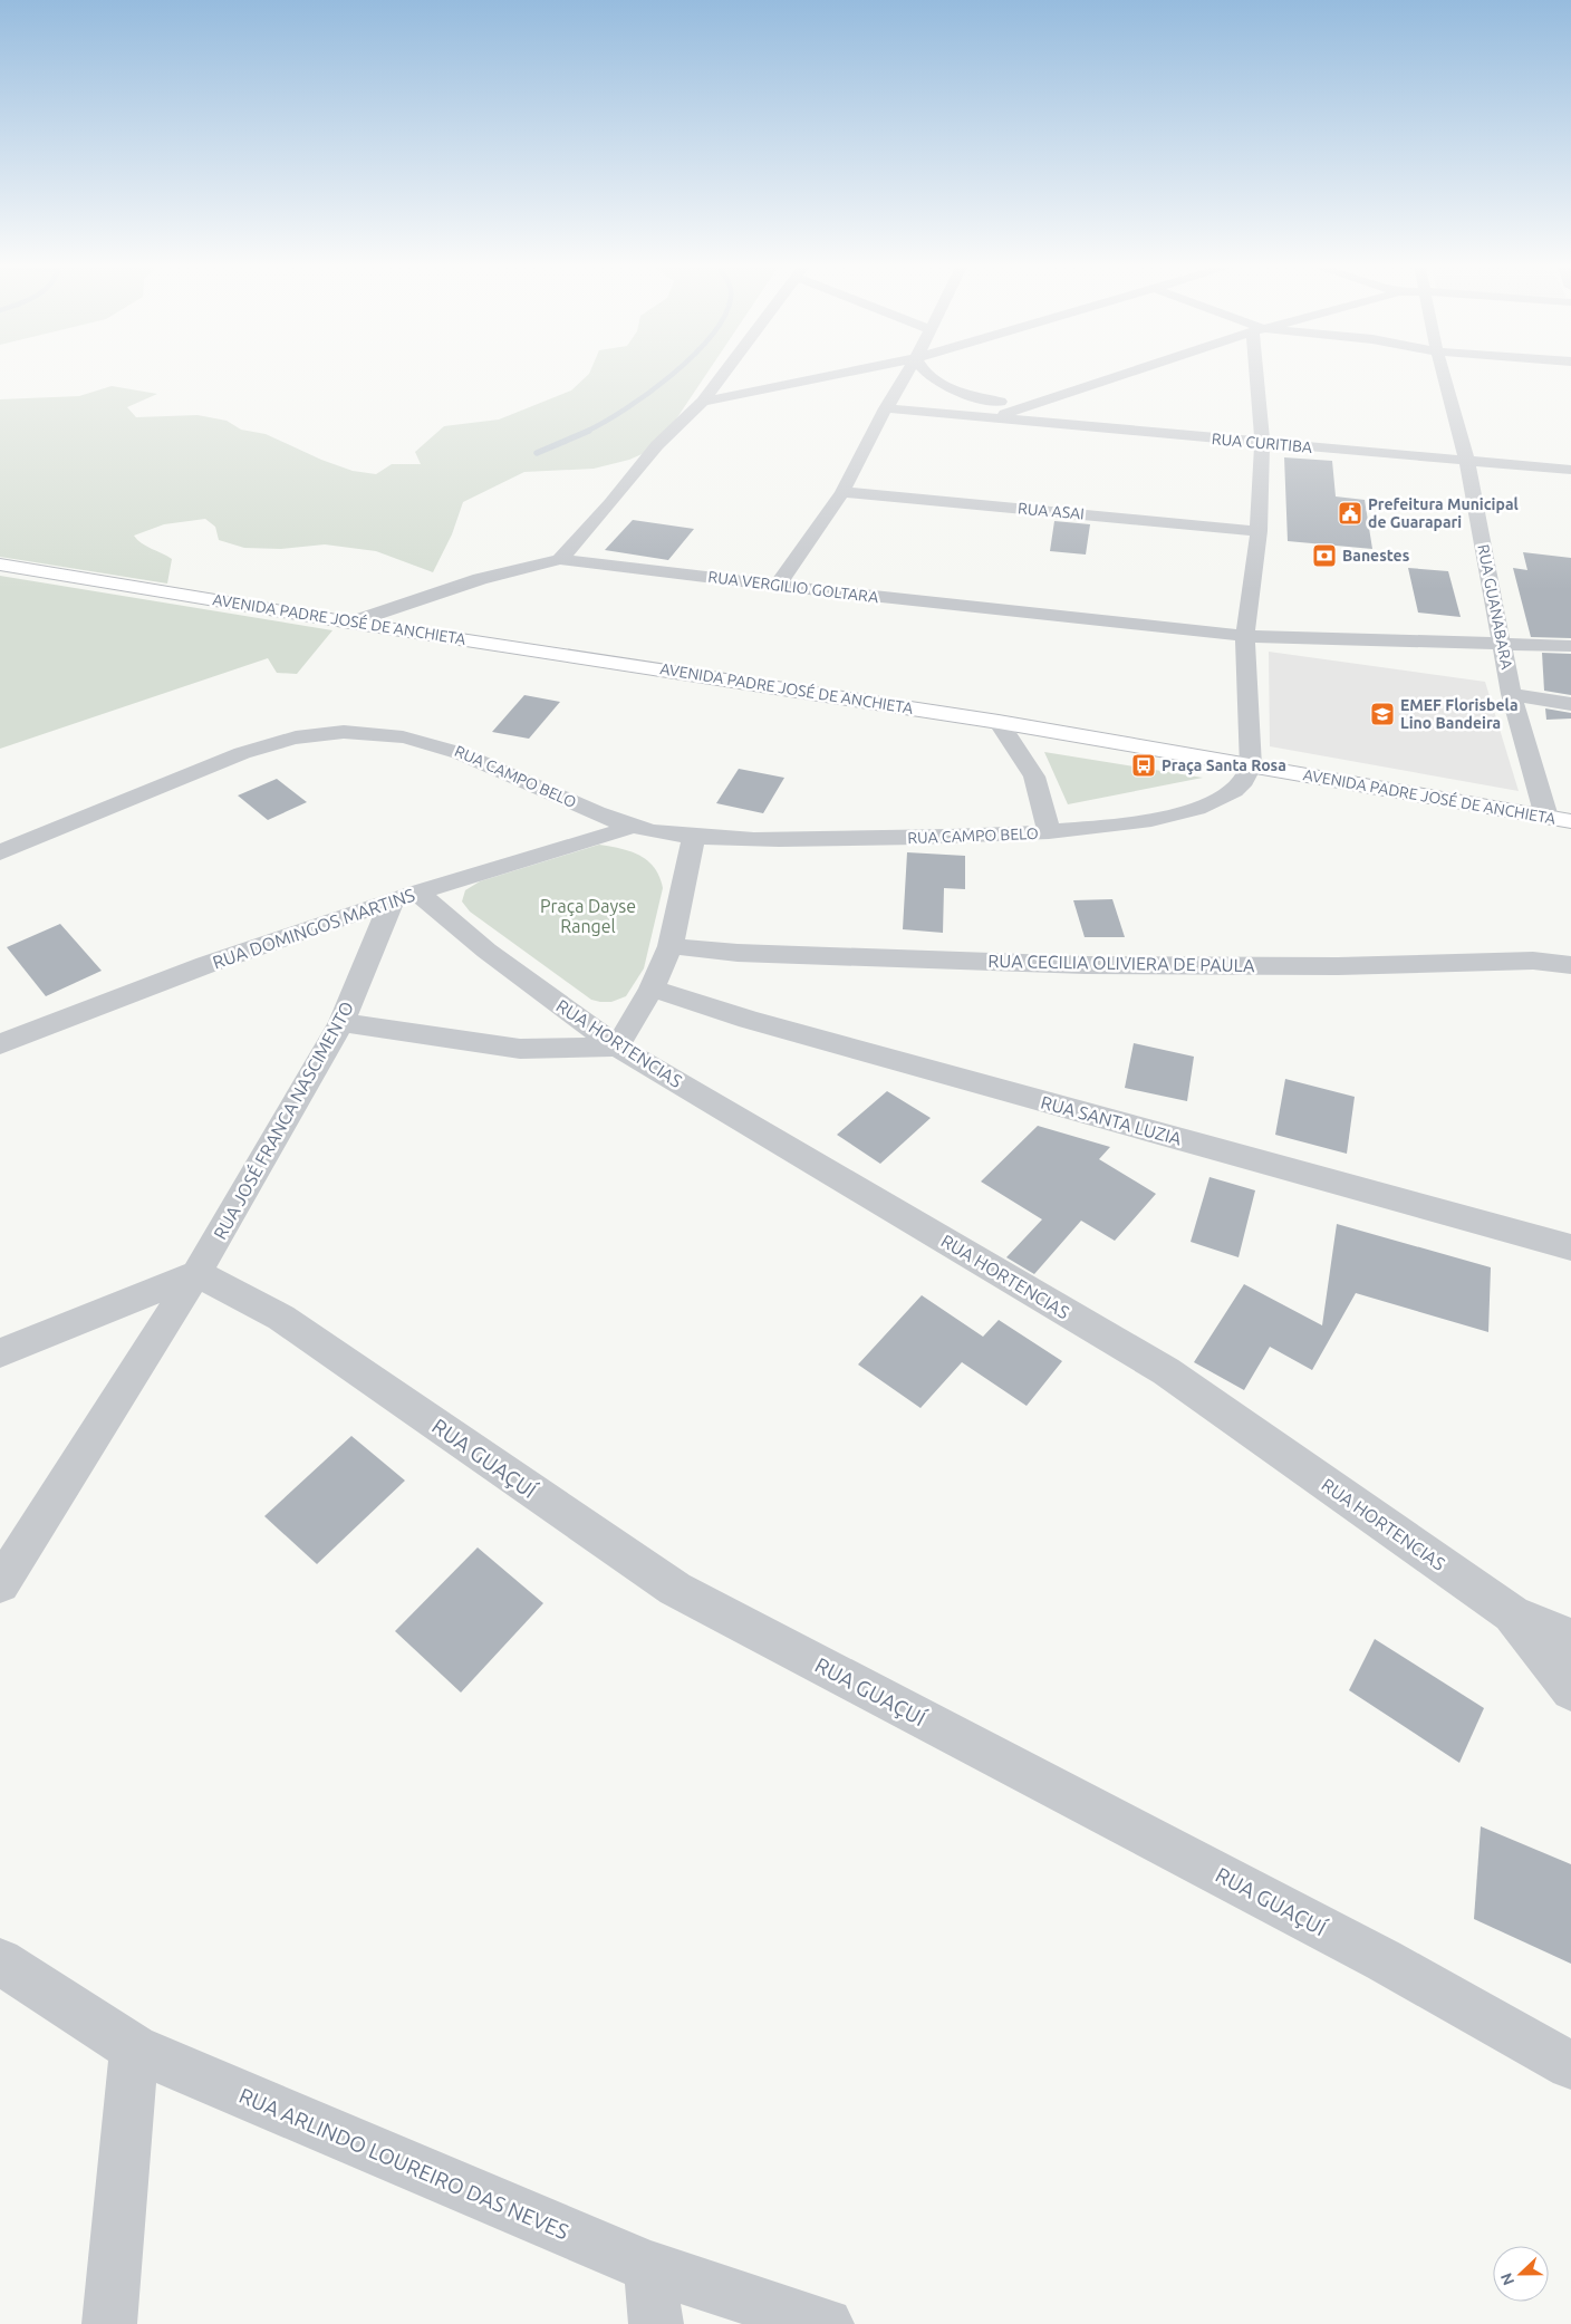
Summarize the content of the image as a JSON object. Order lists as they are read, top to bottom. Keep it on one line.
{"streets":{"main road":["AVENIDA PADRE JOSÉ DE ANCHIETA"],"street":["RUA CURITIBA","RUA ASAI","RUA VERGILIO GOLTARA","RUA GUANABARA","RUA CAMPO BELO","RUA DOMINGOS MARTINS","RUA CECILIA OLIVIERA DE PAULA","RUA HORTENCIAS","RUA JOSÉ FRANCA NASCIMENTO","RUA SANTA LUZIA","RUA GUAÇUÍ","RUA ARLINDO LOUREIRO DAS NEVES"]},"crossings":[["RUA CURITIBA","RUA GUANABARA"],["RUA VERGILIO GOLTARA","RUA GUANABARA"],["RUA VERGILIO GOLTARA","AVENIDA PADRE JOSÉ DE ANCHIETA"],["RUA GUANABARA","AVENIDA PADRE JOSÉ DE ANCHIETA"],["AVENIDA PADRE JOSÉ DE ANCHIETA","RUA CAMPO BELO"],["RUA CAMPO BELO","RUA DOMINGOS MARTINS"],["RUA DOMINGOS MARTINS","RUA HORTENCIAS"],["RUA DOMINGOS MARTINS","RUA JOSÉ FRANCA NASCIMENTO"],["RUA HORTENCIAS","RUA JOSÉ FRANCA NASCIMENTO"],["RUA JOSÉ FRANCA NASCIMENTO","RUA GUAÇUÍ"]],"parks":["Praça Dayse Rangel"],"places":{"public building":["Prefeitura Municipal de Guarapari"],"bank":["Banestes"],"school or university":["EMEF Florisbela Lino Bandeira"],"bus stop":["Praça Santa Rosa"]},"north":"left"}
